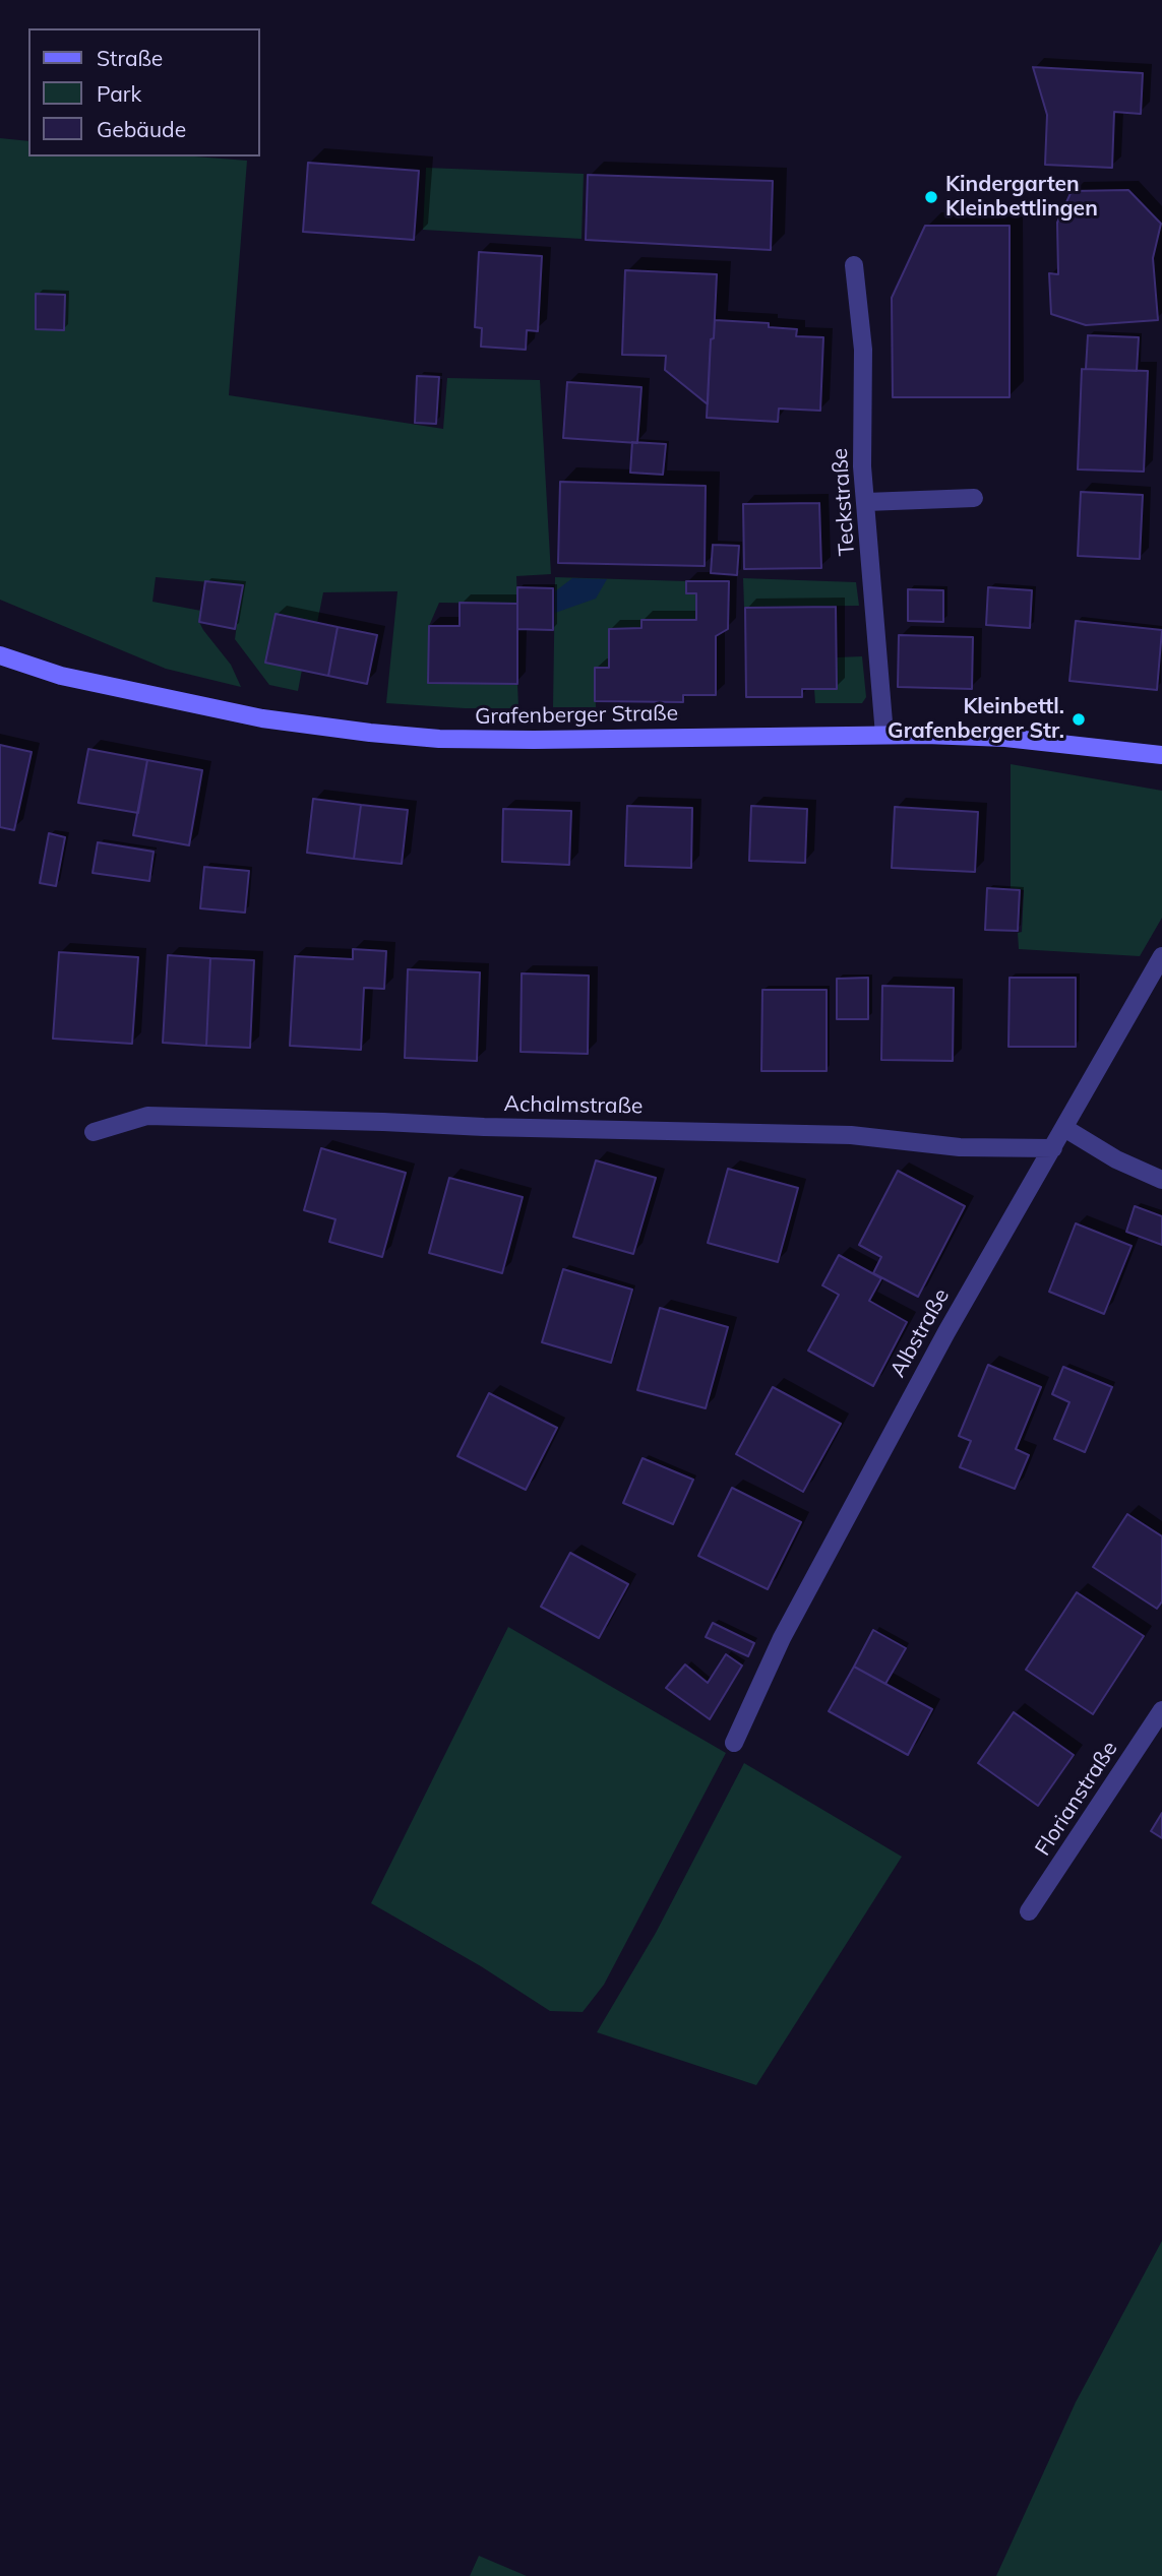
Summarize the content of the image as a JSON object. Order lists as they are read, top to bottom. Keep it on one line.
{"streets":{"street":["Teckstraße","Grafenberger Straße","Achalmstraße","Albstraße","Florianstraße"]},"crossings":[["Teckstraße","Grafenberger Straße"],["Achalmstraße","Albstraße"]],"places":["Kindergarten Kleinbettlingen","Kleinbettl. Grafenberger Str."],"legend":["Straße","Park","Gebäude"]}
